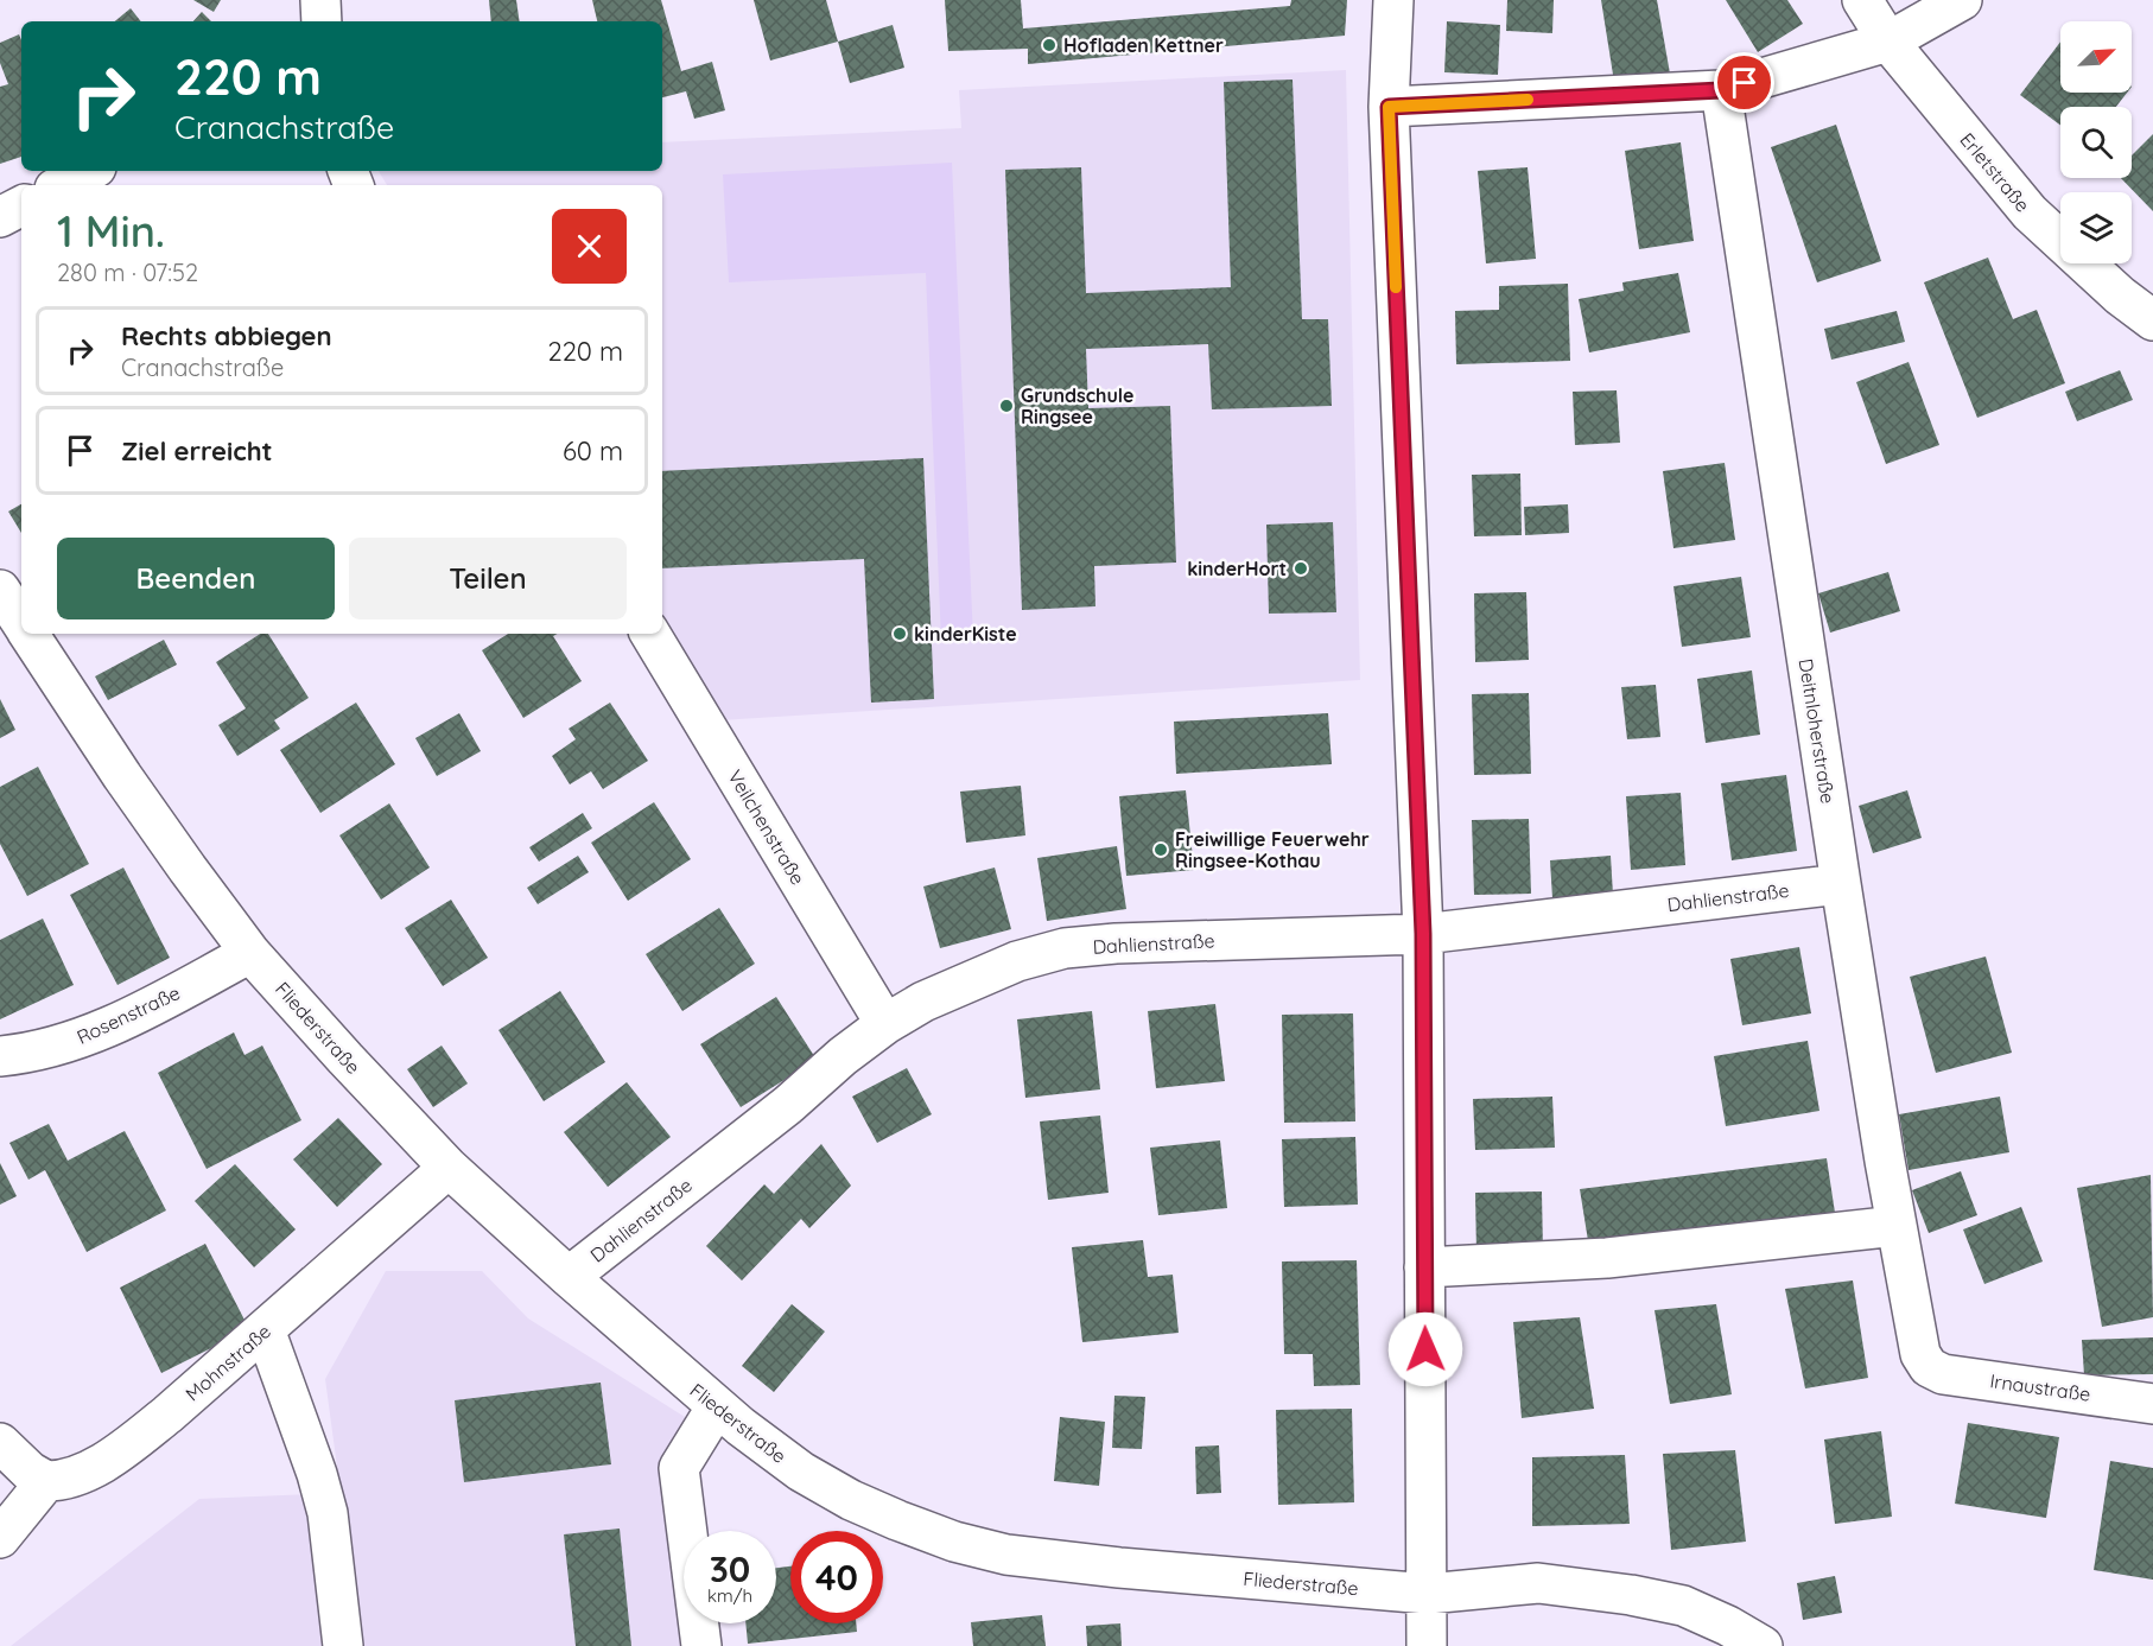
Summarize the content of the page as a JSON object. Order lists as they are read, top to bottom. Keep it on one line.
{"streets":{"street":["Erletstraße","Deitnloherstraße","Veilchenstraße","Dahlienstraße","Rosenstraße","Fliederstraße","Mohnstraße","Irnaustraße"]},"crossings":[["Deitnloherstraße","Dahlienstraße"],["Deitnloherstraße","Irnaustraße"],["Veilchenstraße","Dahlienstraße"],["Dahlienstraße","Fliederstraße"],["Rosenstraße","Fliederstraße"],["Fliederstraße","Mohnstraße"]],"places":["Hofladen Kettner","Grundschule Ringsee","kinderHort","kinderKiste","Freiwillige Feuerwehr Ringsee-Kothau"],"north":"top right","page":{"turn":["220 m","Cranachstraße"],"heading":["1 Min.","280 m · 07:52"],"list":[{"name":"Rechts abbiegen","note":"Cranachstraße","value":"220 m"},{"name":"Ziel erreicht","value":"60 m"}],"buttons":["Beenden","Teilen"],"speed":"30 km/h","limit":"40"}}
